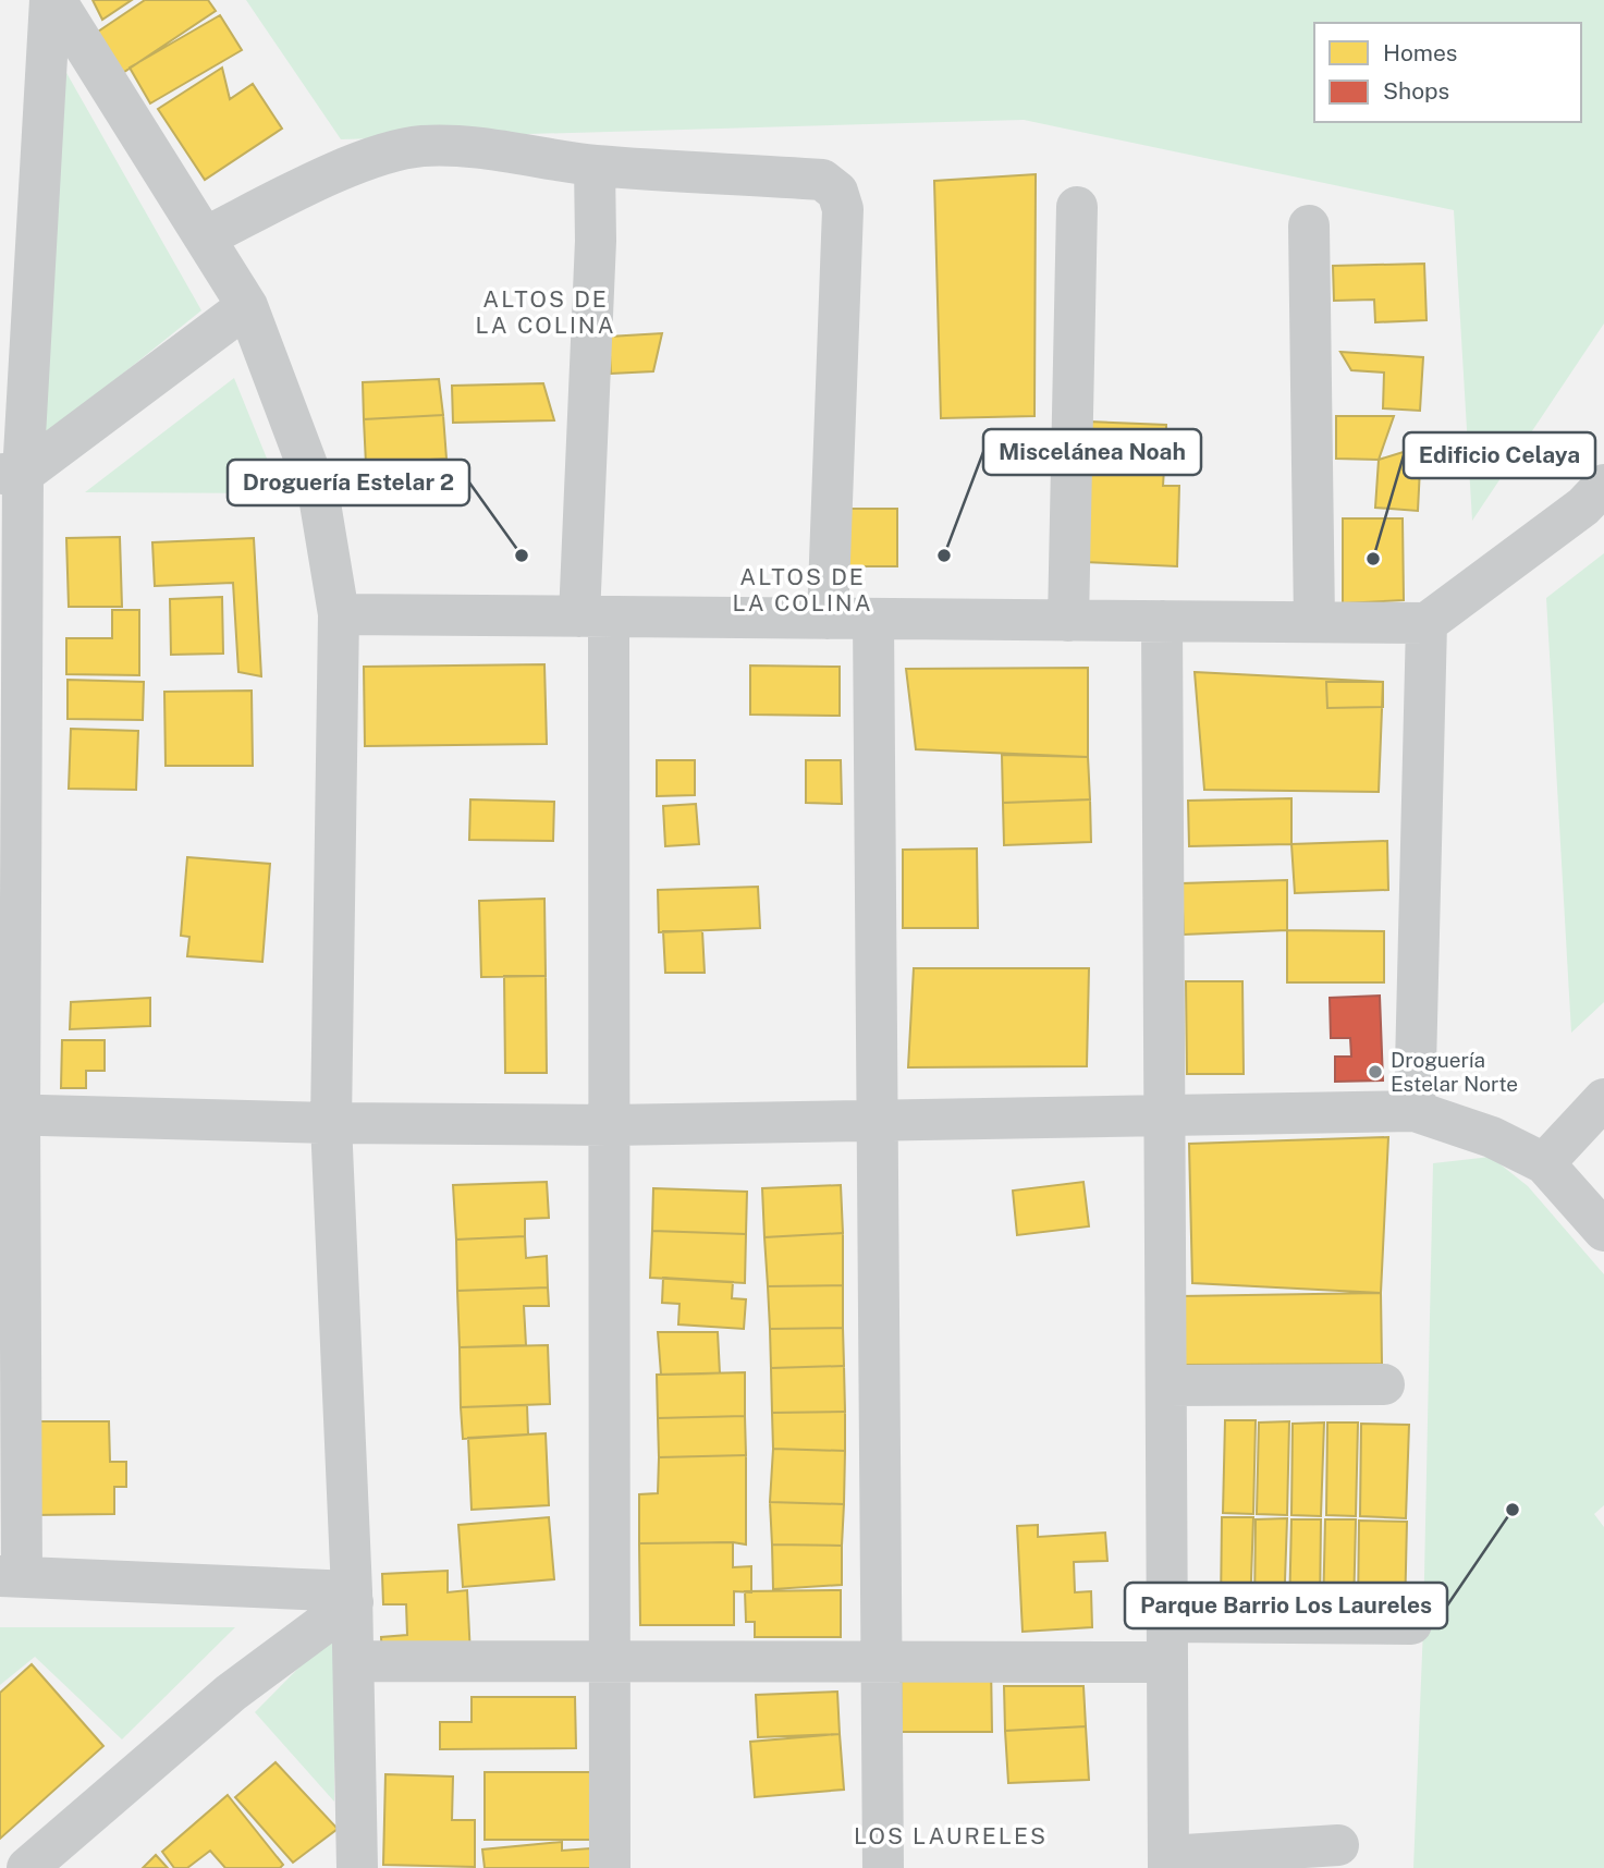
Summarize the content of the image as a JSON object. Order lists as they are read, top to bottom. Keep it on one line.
{"districts":["ALTOS DE LA COLINA","ALTOS DE LA COLINA","LOS LAURELES"],"places":["Droguería Estelar 2","Miscelánea Noah","Edificio Celaya","Droguería Estelar Norte","Parque Barrio Los Laureles"],"legend":["Homes","Shops"]}
